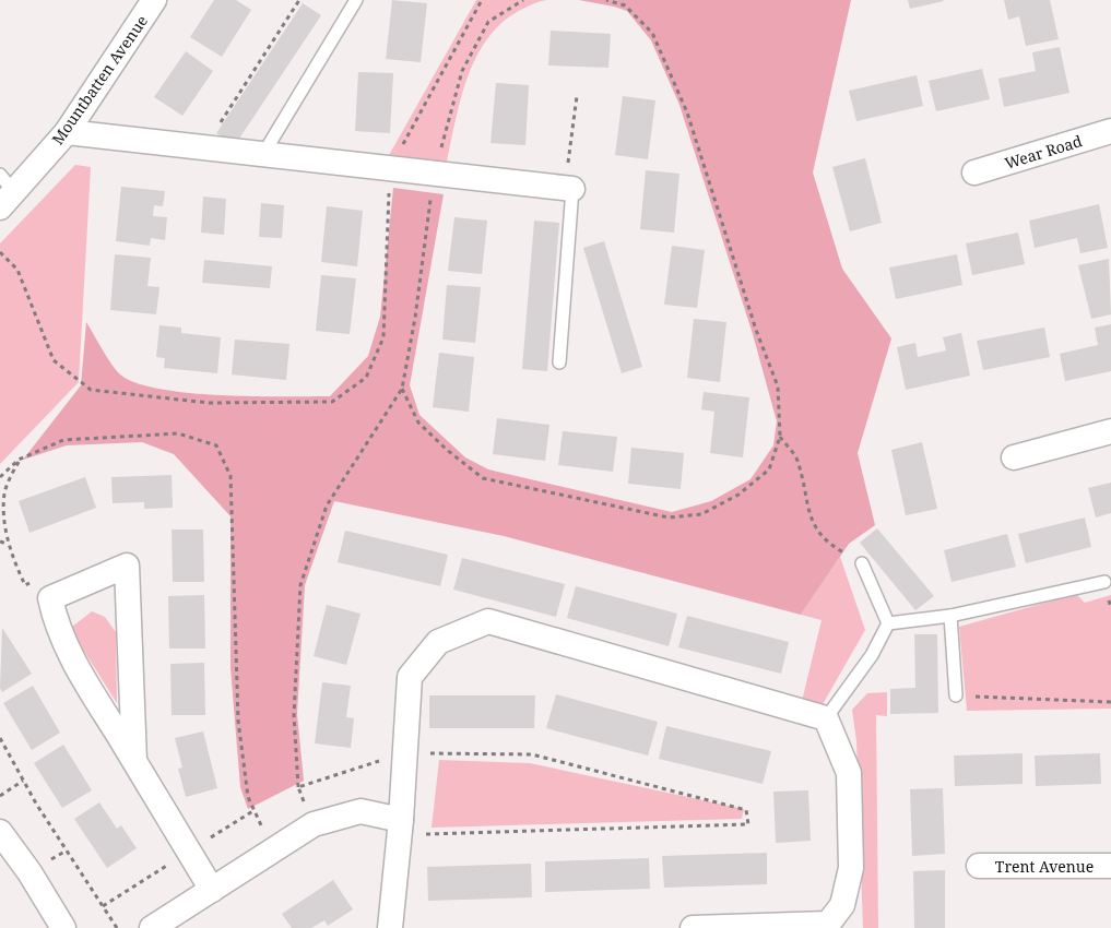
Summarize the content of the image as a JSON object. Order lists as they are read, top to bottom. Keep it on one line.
{"streets":{"street":["Mountbatten Avenue","Wear Road","Trent Avenue"]}}
